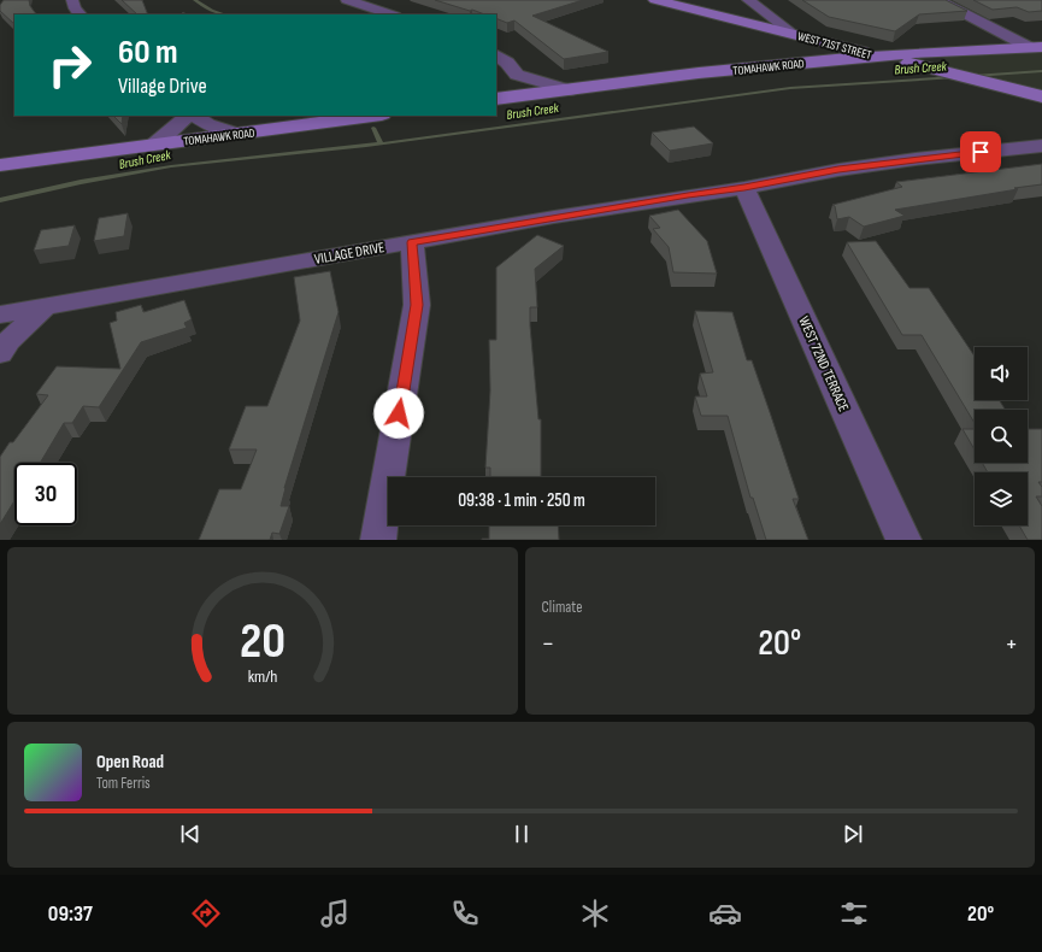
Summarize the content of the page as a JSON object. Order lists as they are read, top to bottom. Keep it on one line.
{"streets":{"street":["WEST 71ST STREET","TOMAHAWK ROAD","VILLAGE DRIVE","WEST 72ND TERRACE"]},"crossings":[["WEST 71ST STREET","TOMAHAWK ROAD"],["VILLAGE DRIVE","WEST 72ND TERRACE"]],"water":["Brush Creek"],"page":{"turn":["60 m","Village Drive"],"limit":"30","trip":"09:38 · 1 min · 250 m","tile":"Climate","heat":["−","20°","+"],"song":["Open Road","Tom Ferris"],"tabs":["09:37","20°"],"gauge":["20","km/h"]}}
